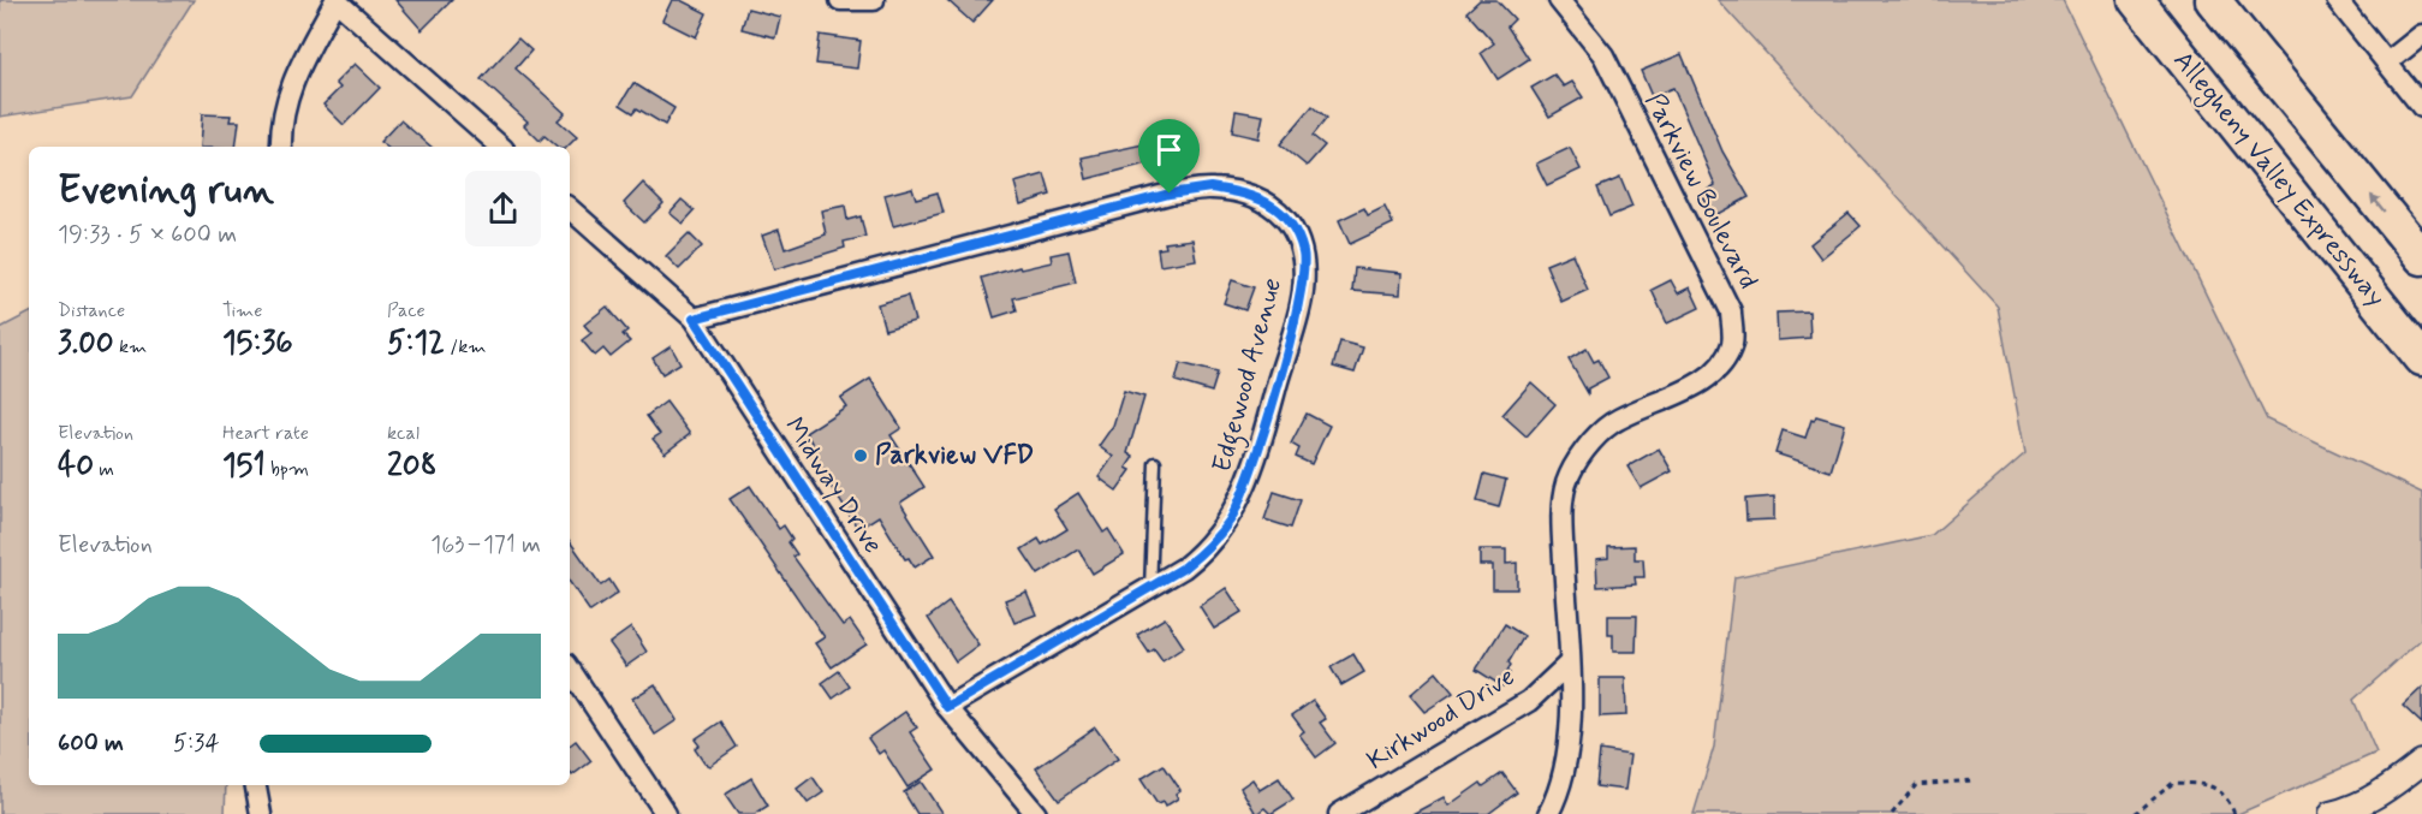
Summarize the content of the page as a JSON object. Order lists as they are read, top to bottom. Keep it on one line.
{"streets":{"highway":["Allegheny Valley Expressway"],"street":["Parkview Boulevard","Edgewood Avenue","Midway Drive","Kirkwood Drive"]},"crossings":[["Parkview Boulevard","Kirkwood Drive"],["Edgewood Avenue","Midway Drive"]],"places":["Parkview VFD"],"page":{"heading":["Evening run","19:33 · 5 × 600 m"],"stats":[["Distance","3.00 km"],["Time","15:36"],["Pace","5:12 /km"],["Elevation","40 m"],["Heart rate","151 bpm"],["kcal","208"]],"chart":["Elevation","163–171 m"],"list":[{"name":"600 m","note":"5:34"}]}}
